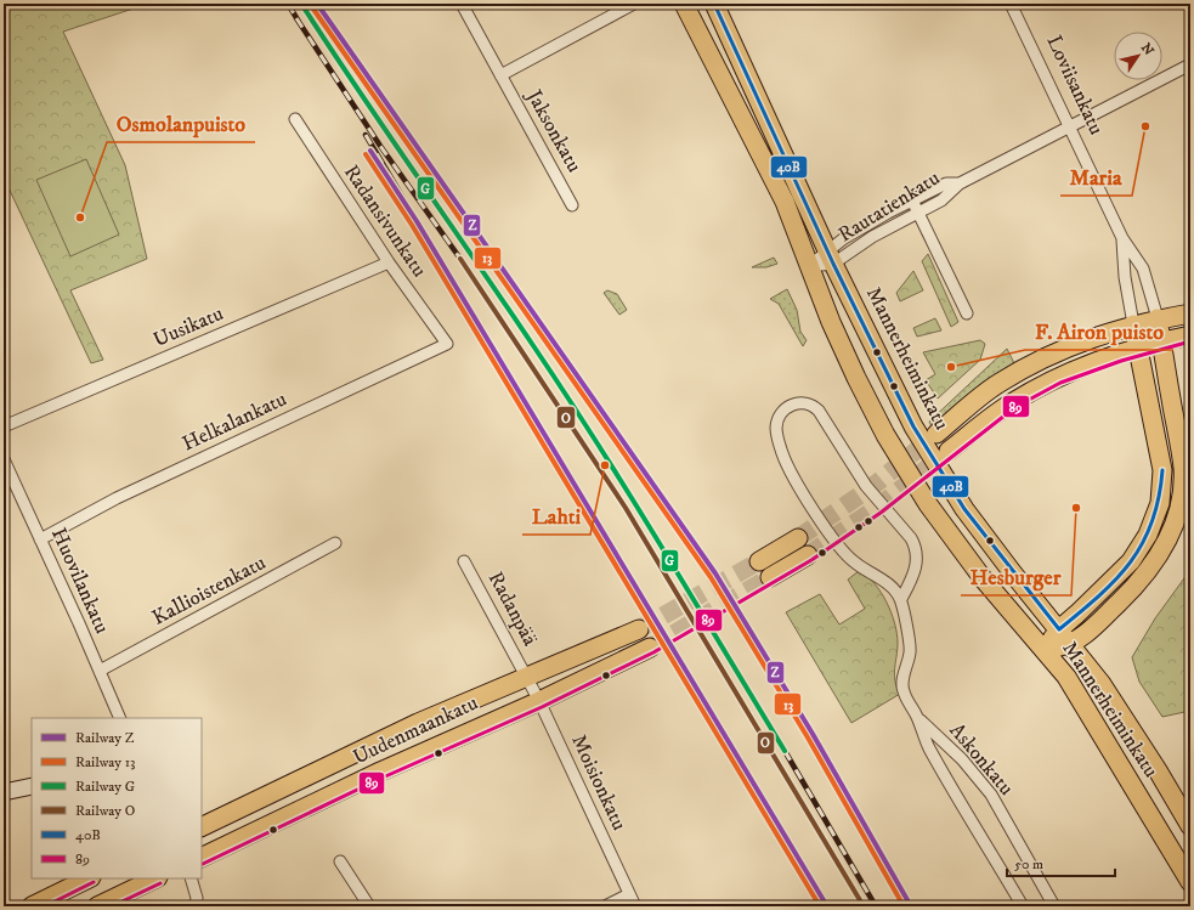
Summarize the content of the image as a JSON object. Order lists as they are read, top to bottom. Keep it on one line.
{"streets":{"main road":["Loviisankatu","Mannerheiminkatu","Uudenmaankatu"],"street":["Jaksonkatu","Rautatienkatu","Radansivunkatu","Uusikatu","Helkalankatu","Huovilankatu","Kallioistenkatu","Radanpää","Askonkatu","Moisionkatu"]},"crossings":[["Loviisankatu","Rautatienkatu"],["Loviisankatu","Mannerheiminkatu"],["Rautatienkatu","Mannerheiminkatu"],["Radansivunkatu","Uusikatu"],["Radansivunkatu","Helkalankatu"],["Helkalankatu","Huovilankatu"],["Huovilankatu","Kallioistenkatu"],["Radanpää","Uudenmaankatu"],["Radanpää","Moisionkatu"],["Uudenmaankatu","Moisionkatu"]],"places":["Maria","Osmolanpuisto","F. Airon puisto","Lahti","Hesburger"],"lines":["rail line Z","rail line G","transit line 40B","rail line 13","rail line O","transit line 89"],"legend":["Railway Z","Railway 13","Railway G","Railway O","40B","89"],"scale_bar":"50 m","north":"top right"}
